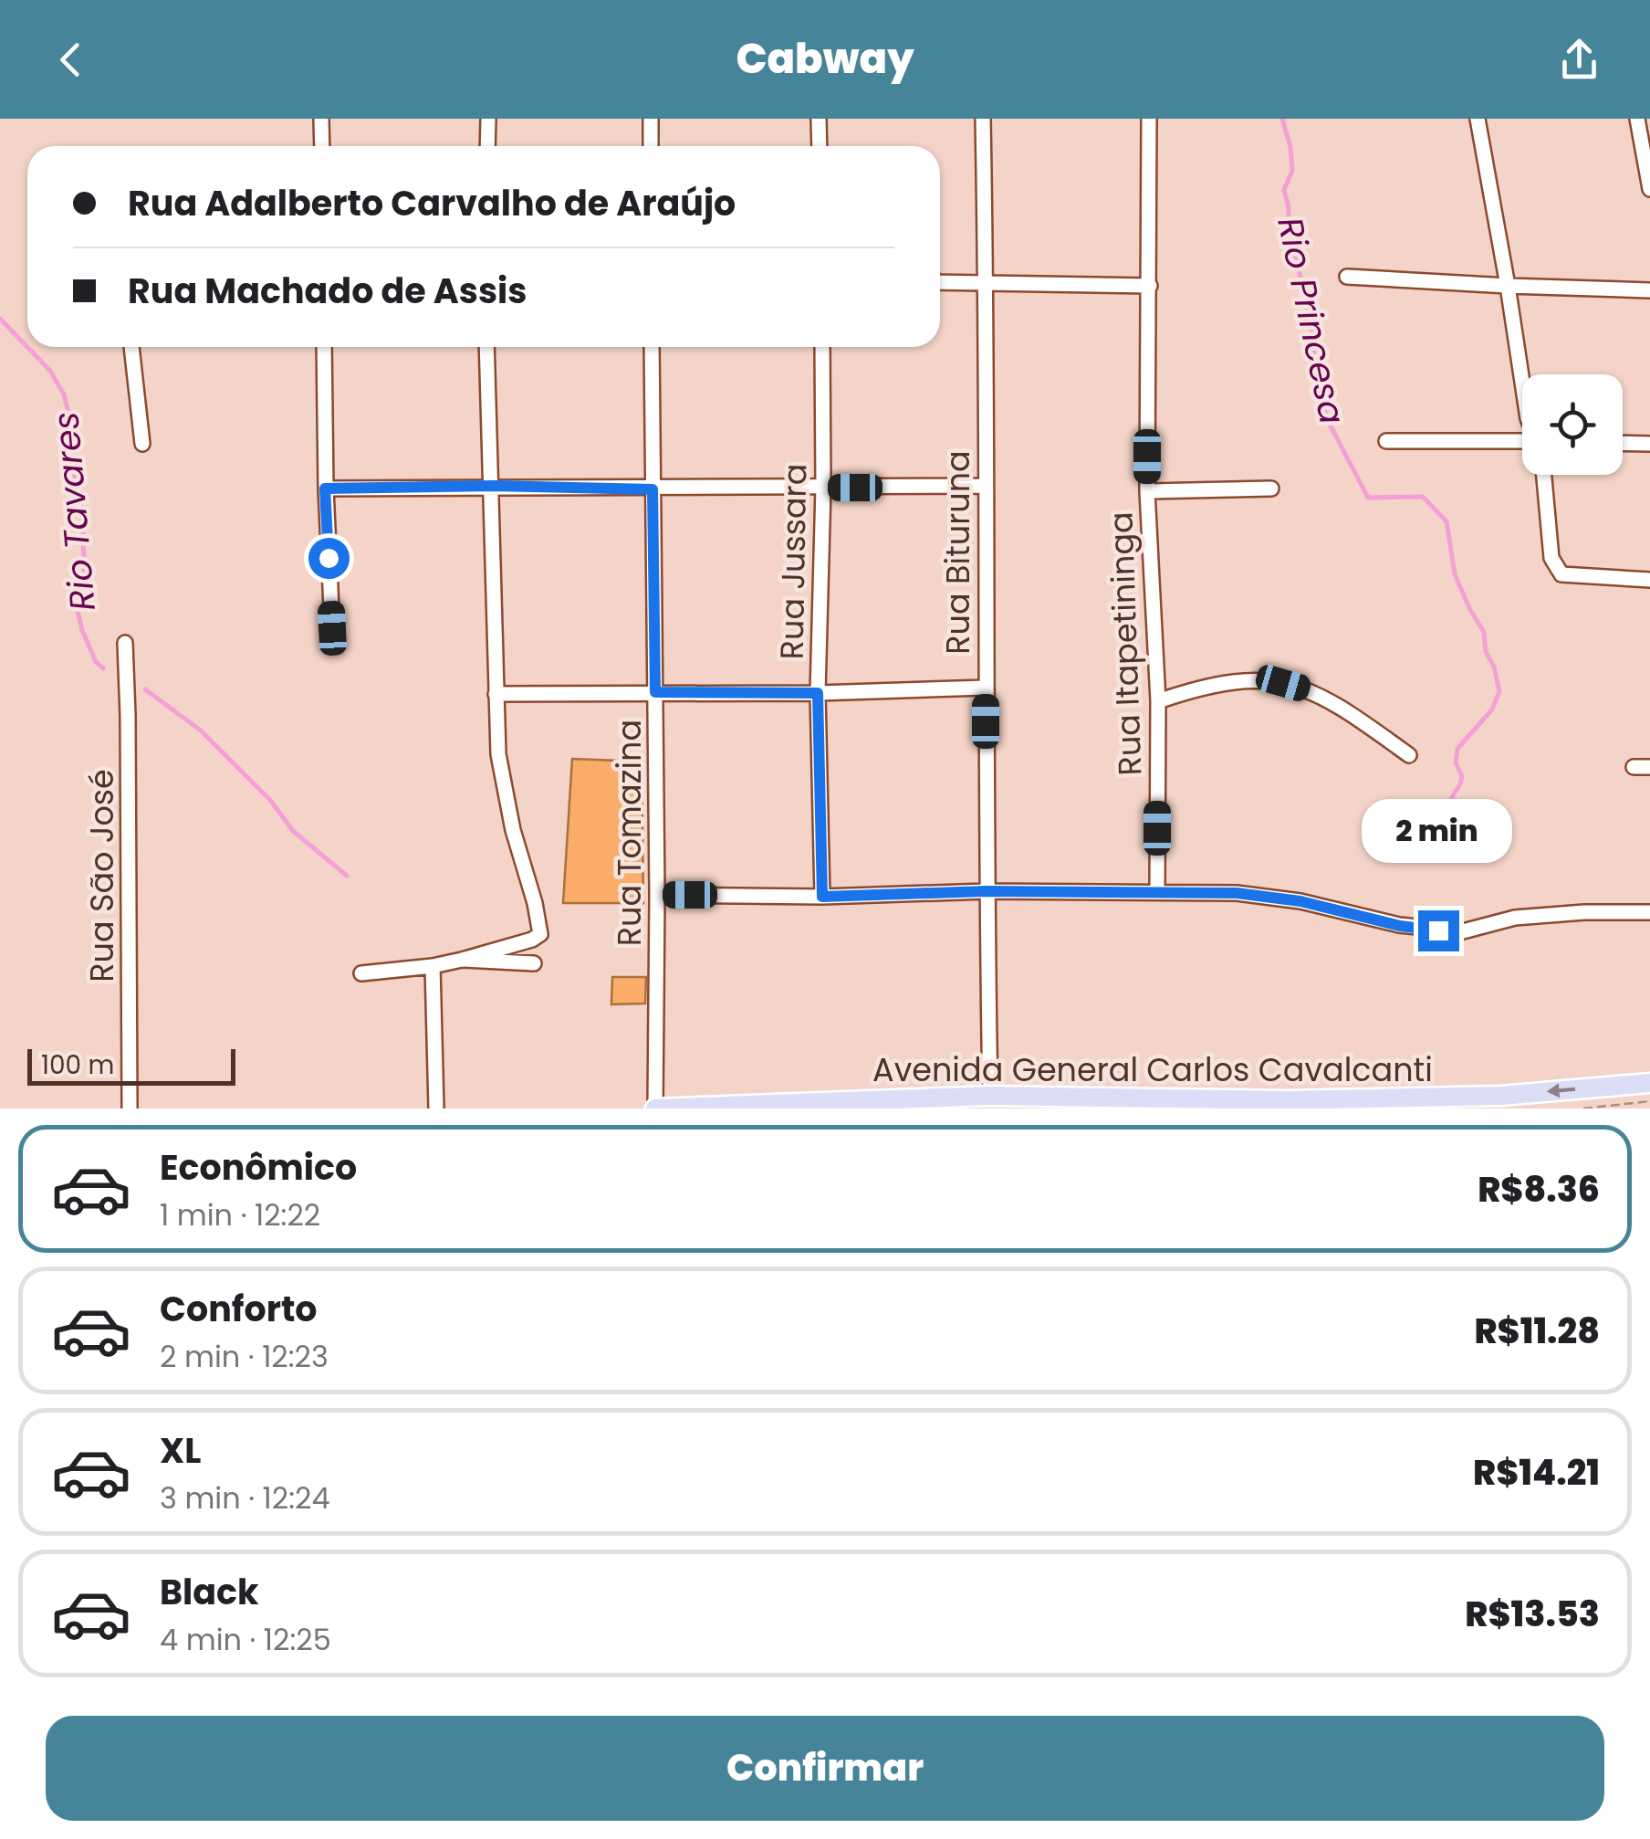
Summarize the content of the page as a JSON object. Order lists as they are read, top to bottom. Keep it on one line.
{"streets":{"main road":["Avenida General Carlos Cavalcanti"],"street":["Rua Bituruna","Rua Jussara","Rua Itapetininga","Rua Tomazina","Rua São José"]},"crossings":[["Rua Bituruna","Avenida General Carlos Cavalcanti"],["Rua Tomazina","Avenida General Carlos Cavalcanti"]],"water":["Rio Princesa","Rio Tavares"],"scale_bar":"100 m","page":{"header":"Cabway","banner":["Rua Adalberto Carvalho de Araújo","Rua Machado de Assis"],"bubble":"2 min","scale":"100 m","list":[{"name":"Econômico","note":"1 min · 12:22","value":"R$8.36"},{"name":"Conforto","note":"2 min · 12:23","value":"R$11.28"},{"name":"XL","note":"3 min · 12:24","value":"R$14.21"},{"name":"Black","note":"4 min · 12:25","value":"R$13.53"}],"buttons":"Confirmar"}}
